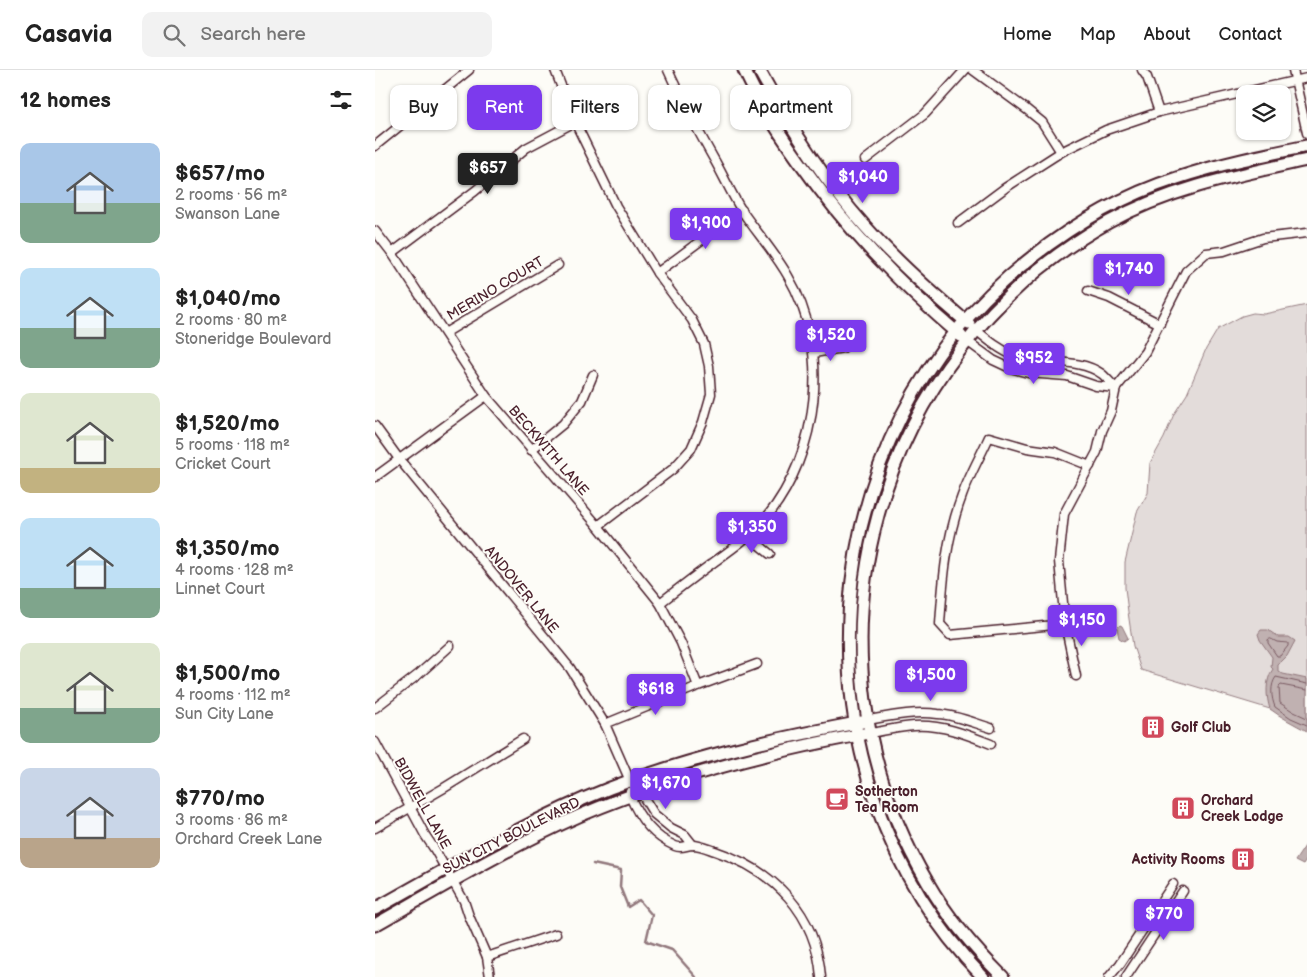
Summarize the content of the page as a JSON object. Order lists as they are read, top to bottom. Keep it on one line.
{"streets":{"street":["MERINO COURT","BECKWITH LANE","ANDOVER LANE","BIDWELL LANE","SUN CITY BOULEVARD"]},"crossings":[["MERINO COURT","BECKWITH LANE"],["ANDOVER LANE","SUN CITY BOULEVARD"],["BIDWELL LANE","SUN CITY BOULEVARD"]],"places":{"building":["Golf Club","Orchard Creek Lodge","Activity Rooms"],"cafe":["Sotherton Tea Room"]},"page":{"header":"Casavia","search":"Search here","nav":["Home","Map","About","Contact"],"heading":"12 homes","chip":["Buy","Rent","Filters","New","Apartment"],"list":[{"name":"$657/mo","note":"2 rooms · 56 m² · Swanson Lane"},{"name":"$1,040/mo","note":"2 rooms · 80 m² · Stoneridge Boulevard"},{"name":"$1,520/mo","note":"5 rooms · 118 m² · Cricket Court"},{"name":"$1,350/mo","note":"4 rooms · 128 m² · Linnet Court"},{"name":"$1,500/mo","note":"4 rooms · 112 m² · Sun City Lane"},{"name":"$770/mo","note":"3 rooms · 86 m² · Orchard Creek Lane"}],"price":["$657","$1,040","$1,900","$1,740","$1,520","$952","$1,350","$1,150","$1,500","$618","$1,670","$770"]}}
